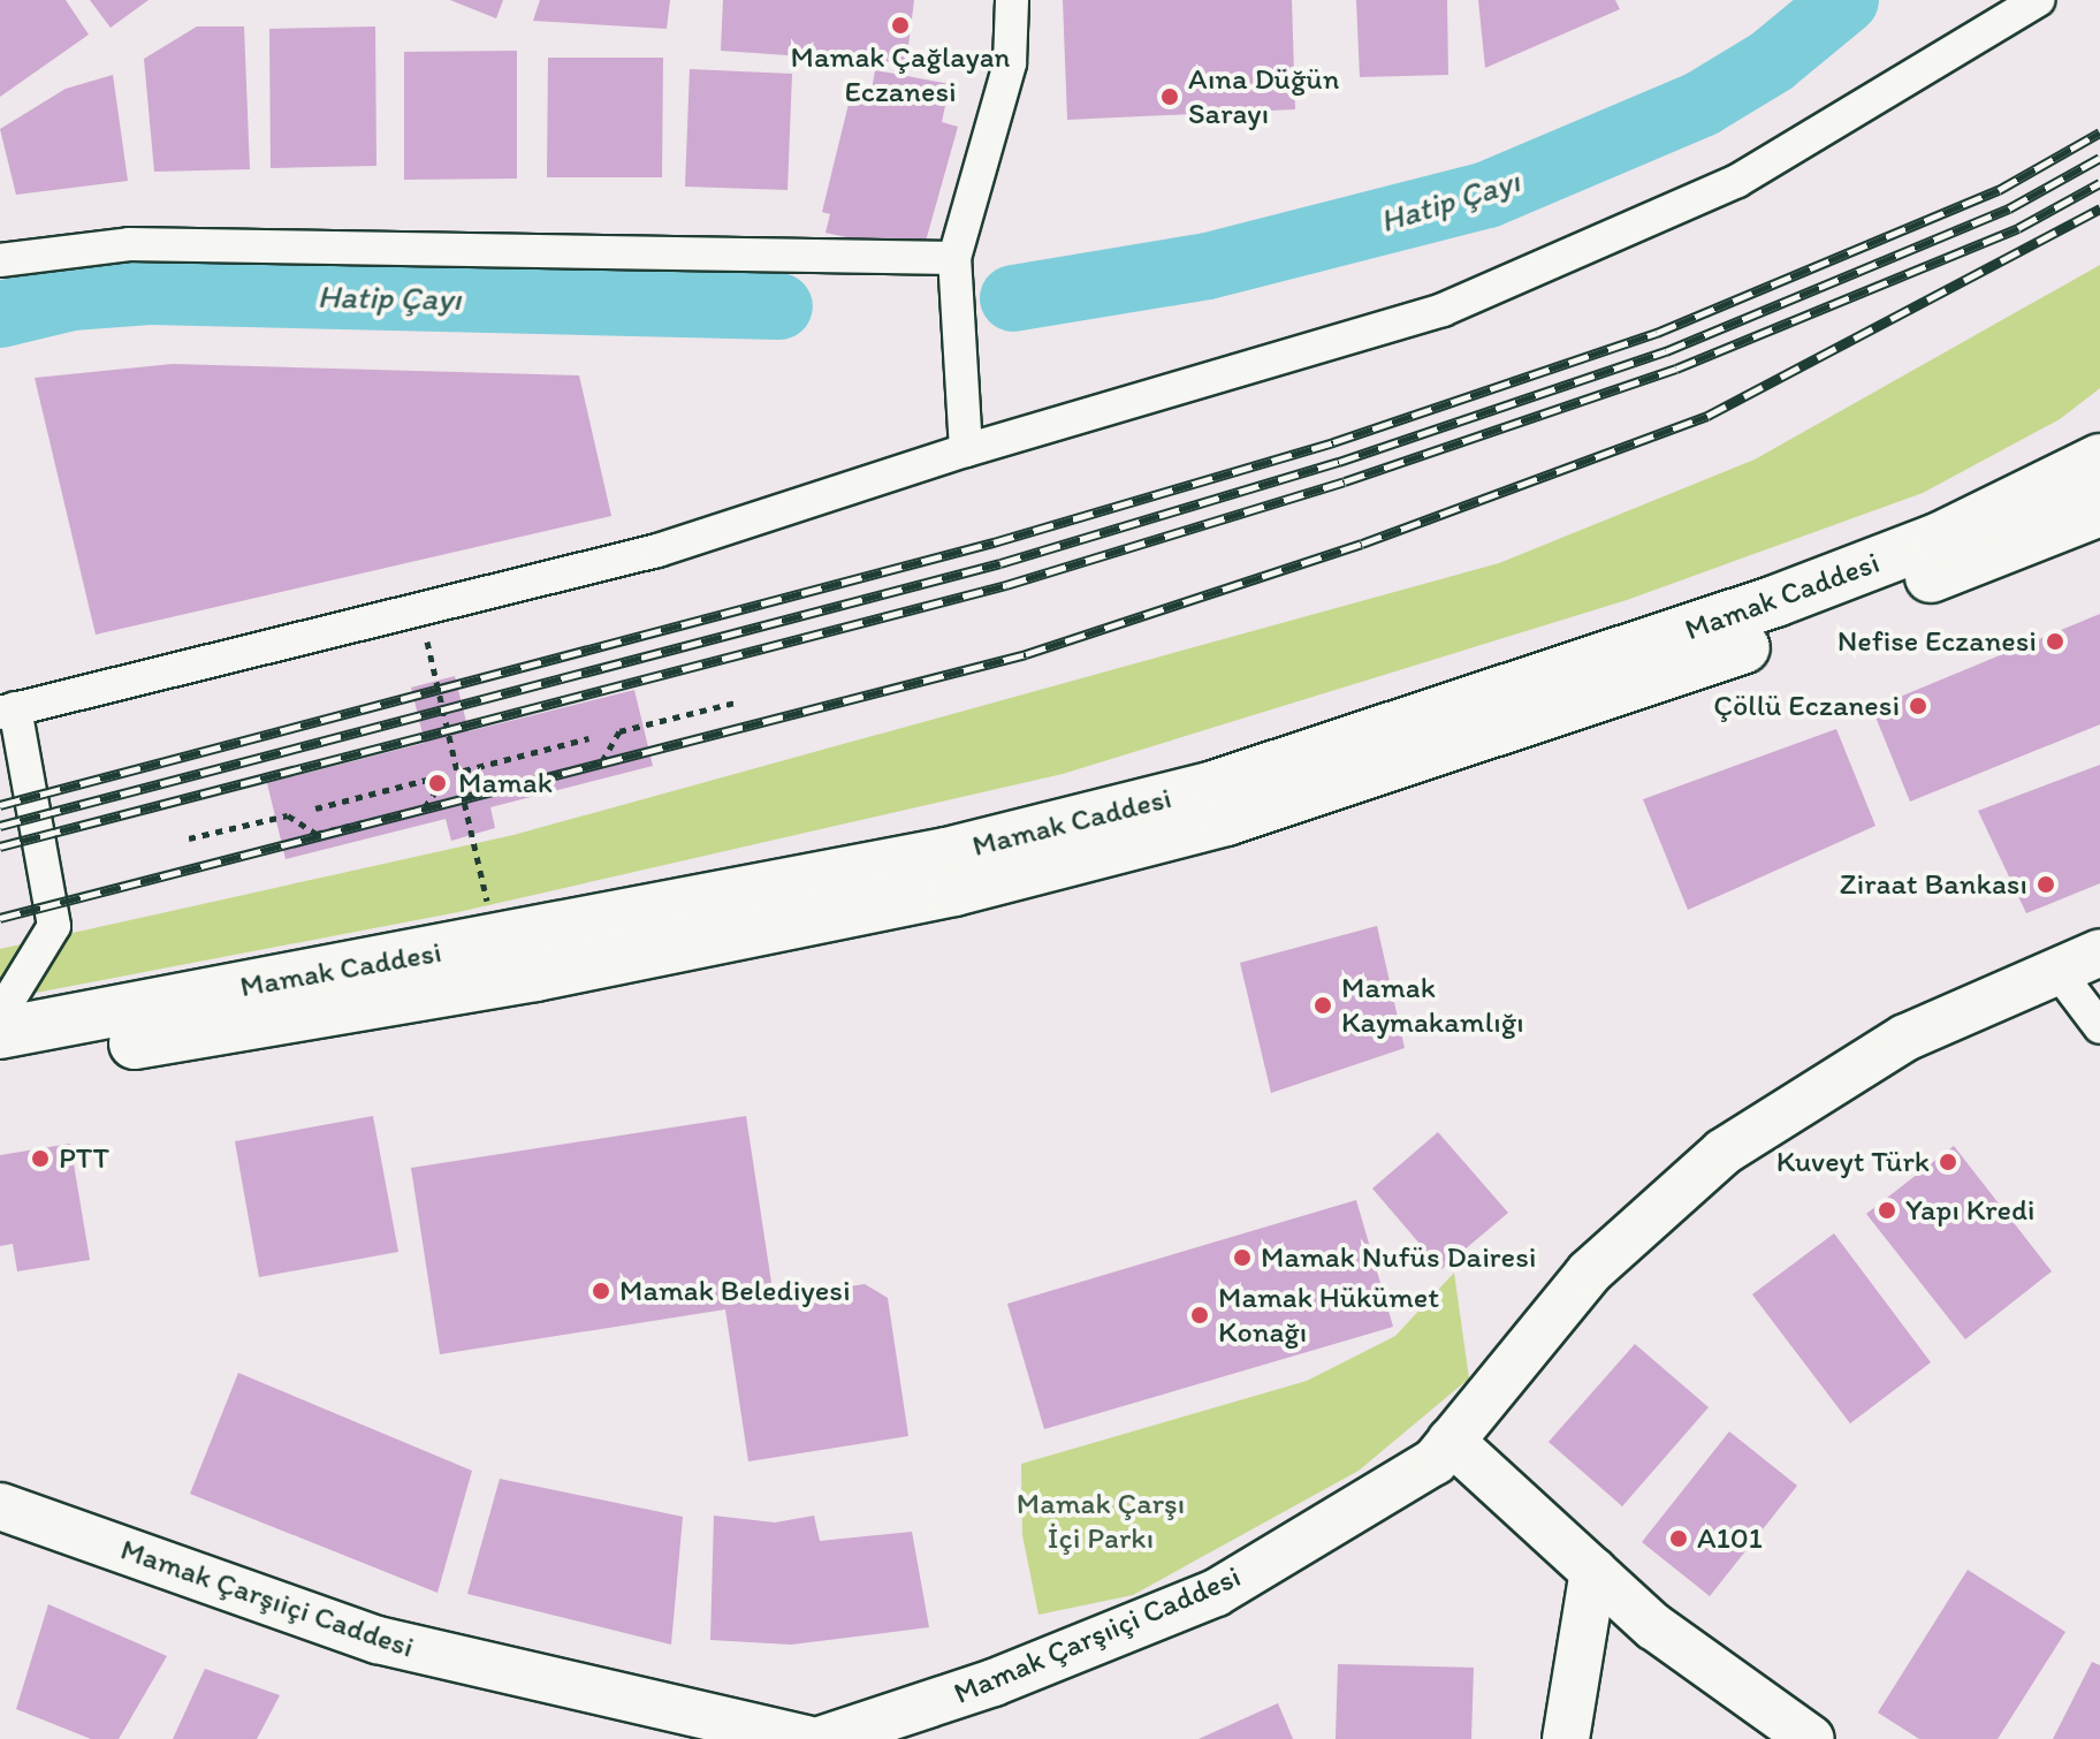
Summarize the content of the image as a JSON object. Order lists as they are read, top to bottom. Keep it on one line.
{"streets":{"main road":["Mamak Caddesi","Mamak Çarşıiçi Caddesi"]},"water":["Hatip Çayı"],"parks":["Mamak Çarşı İçi Parkı"],"places":["Mamak Çağlayan Eczanesi","Aına Düğün Sarayı","Nefise Eczanesi","Çöllü Eczanesi","Mamak","Ziraat Bankası","Mamak Kaymakamlığı","PTT","Kuveyt Türk","Yapı Kredi","Mamak Nufüs Dairesi","Mamak Belediyesi","Mamak Hükümet Konağı","A101"]}
